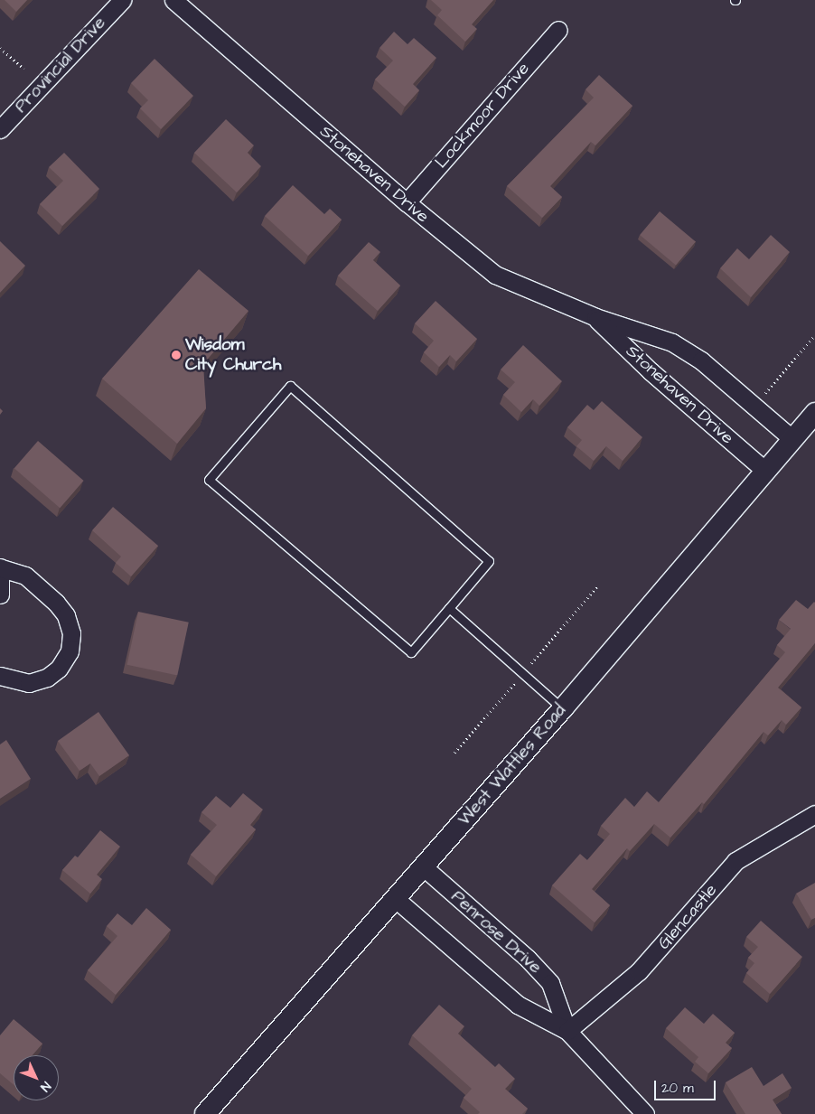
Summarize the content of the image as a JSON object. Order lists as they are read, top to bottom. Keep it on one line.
{"streets":{"street":["Provincial Drive","Lockmoor Drive","Stonehaven Drive","West Wattles Road","Glencastle","Penrose Drive"]},"crossings":[["Lockmoor Drive","Stonehaven Drive"],["Stonehaven Drive","West Wattles Road"],["West Wattles Road","Penrose Drive"],["Glencastle","Penrose Drive"]],"places":["Wisdom City Church"],"scale_bar":"20 m","north":"bottom right"}
